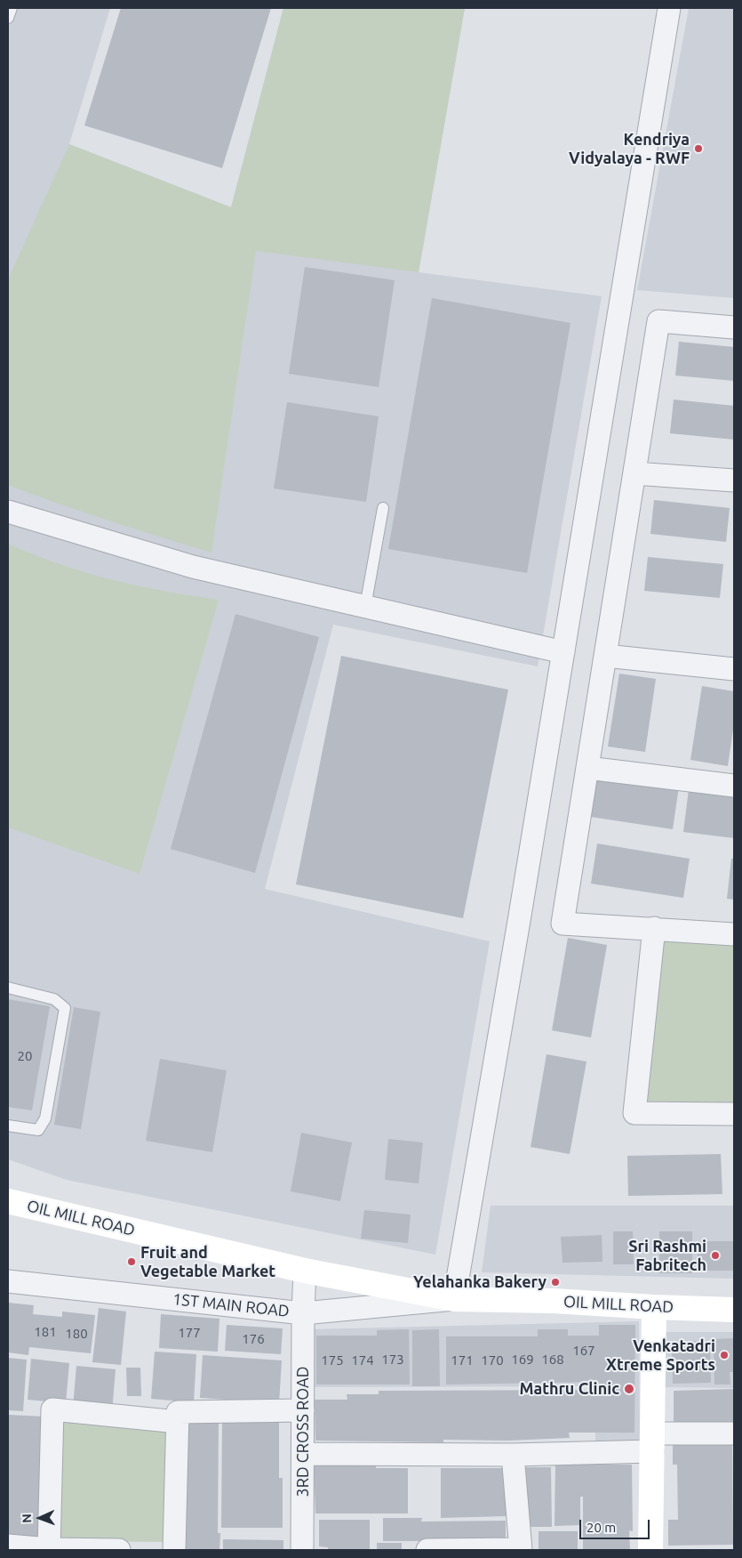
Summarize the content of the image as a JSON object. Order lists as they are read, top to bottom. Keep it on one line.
{"streets":{"main road":["OIL MILL ROAD"],"street":["1ST MAIN ROAD","3RD CROSS ROAD"]},"crossings":[["OIL MILL ROAD","1ST MAIN ROAD"],["OIL MILL ROAD","3RD CROSS ROAD"],["1ST MAIN ROAD","3RD CROSS ROAD"]],"places":["Kendriya Vidyalaya - RWF","Sri Rashmi Fabritech","Fruit and Vegetable Market","Yelahanka Bakery","Venkatadri Xtreme Sports","Mathru Clinic"],"house_numbers":["20","181","177","180","176","167","173","169","168","175","174","171","170"],"scale_bar":"20 m","north":"left"}
